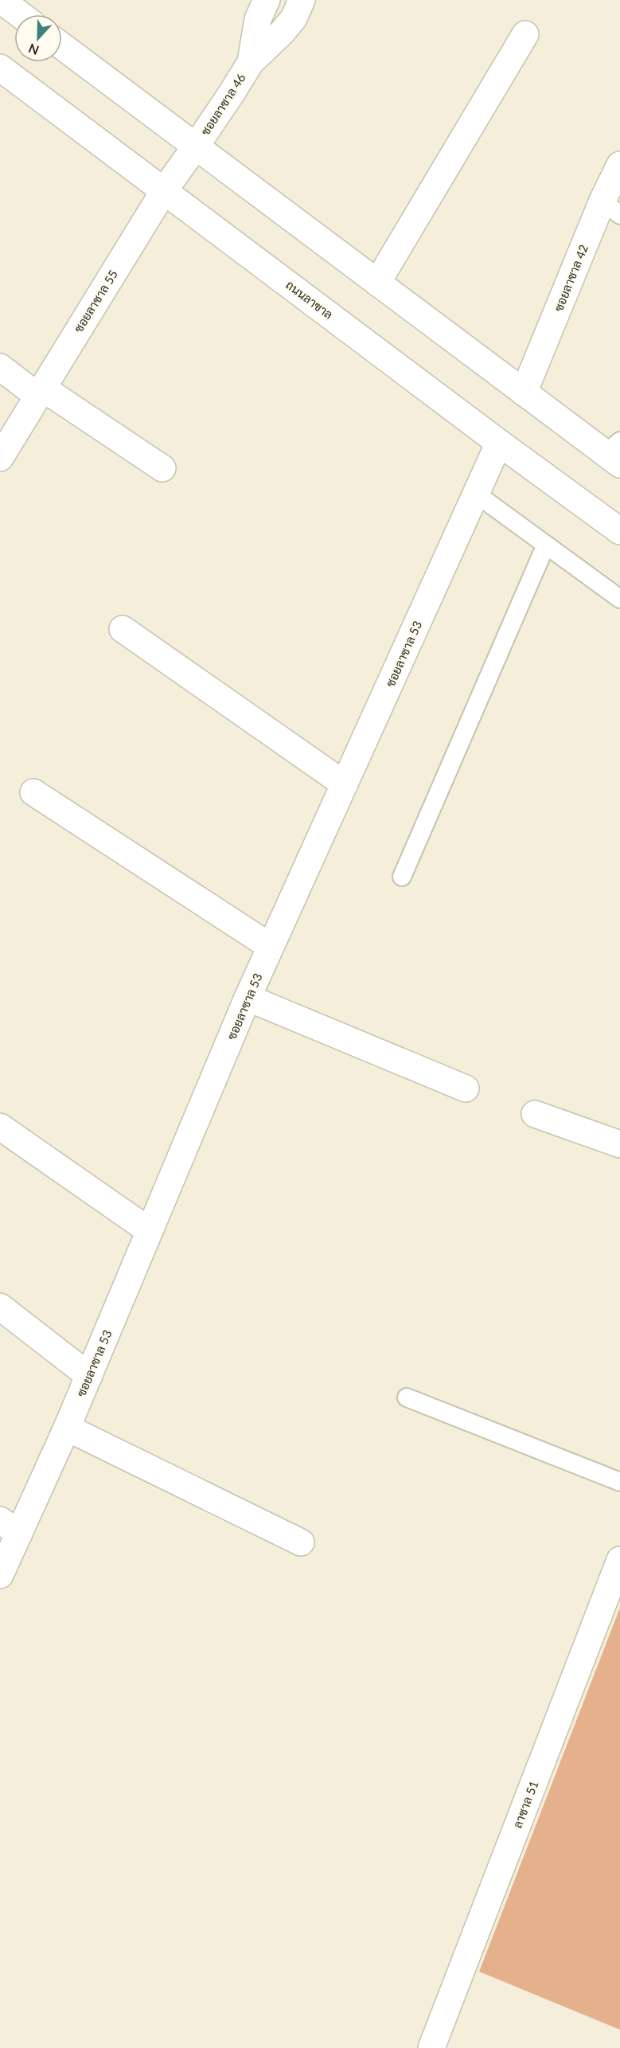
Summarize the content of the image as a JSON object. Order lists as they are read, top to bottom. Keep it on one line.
{"streets":{"street":["ซอยลาซาล 46","ซอยลาซาล 42","ถนนลาซาล","ซอยลาซาล 55","ซอยลาซาล 53","ลาซาล 51"]},"crossings":[["ซอยลาซาล 46","ซอยลาซาล 55"],["ถนนลาซาล","ซอยลาซาล 55"],["ถนนลาซาล","ซอยลาซาล 53"]],"north":"bottom"}
